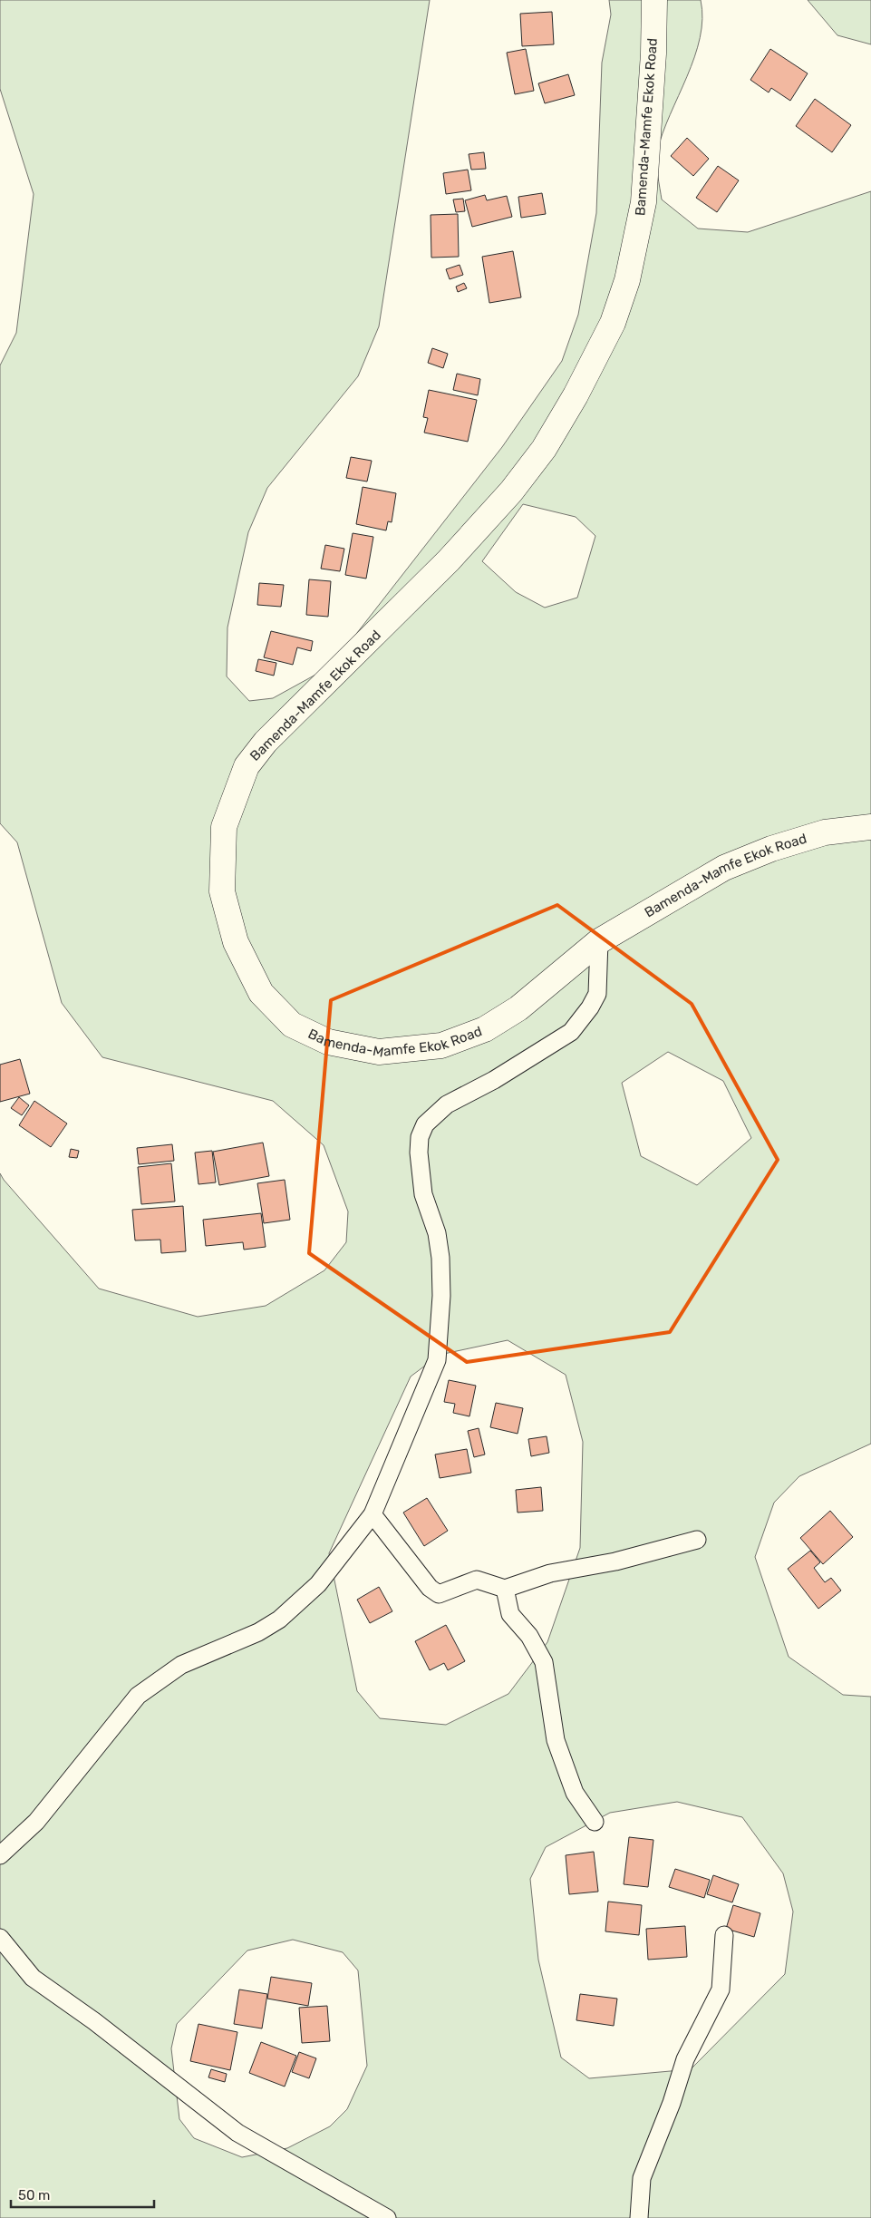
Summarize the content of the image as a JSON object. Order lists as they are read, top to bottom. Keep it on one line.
{"streets":{"highway":["Bamenda-Mamfe Ekok Road"]},"scale_bar":"50 m"}
